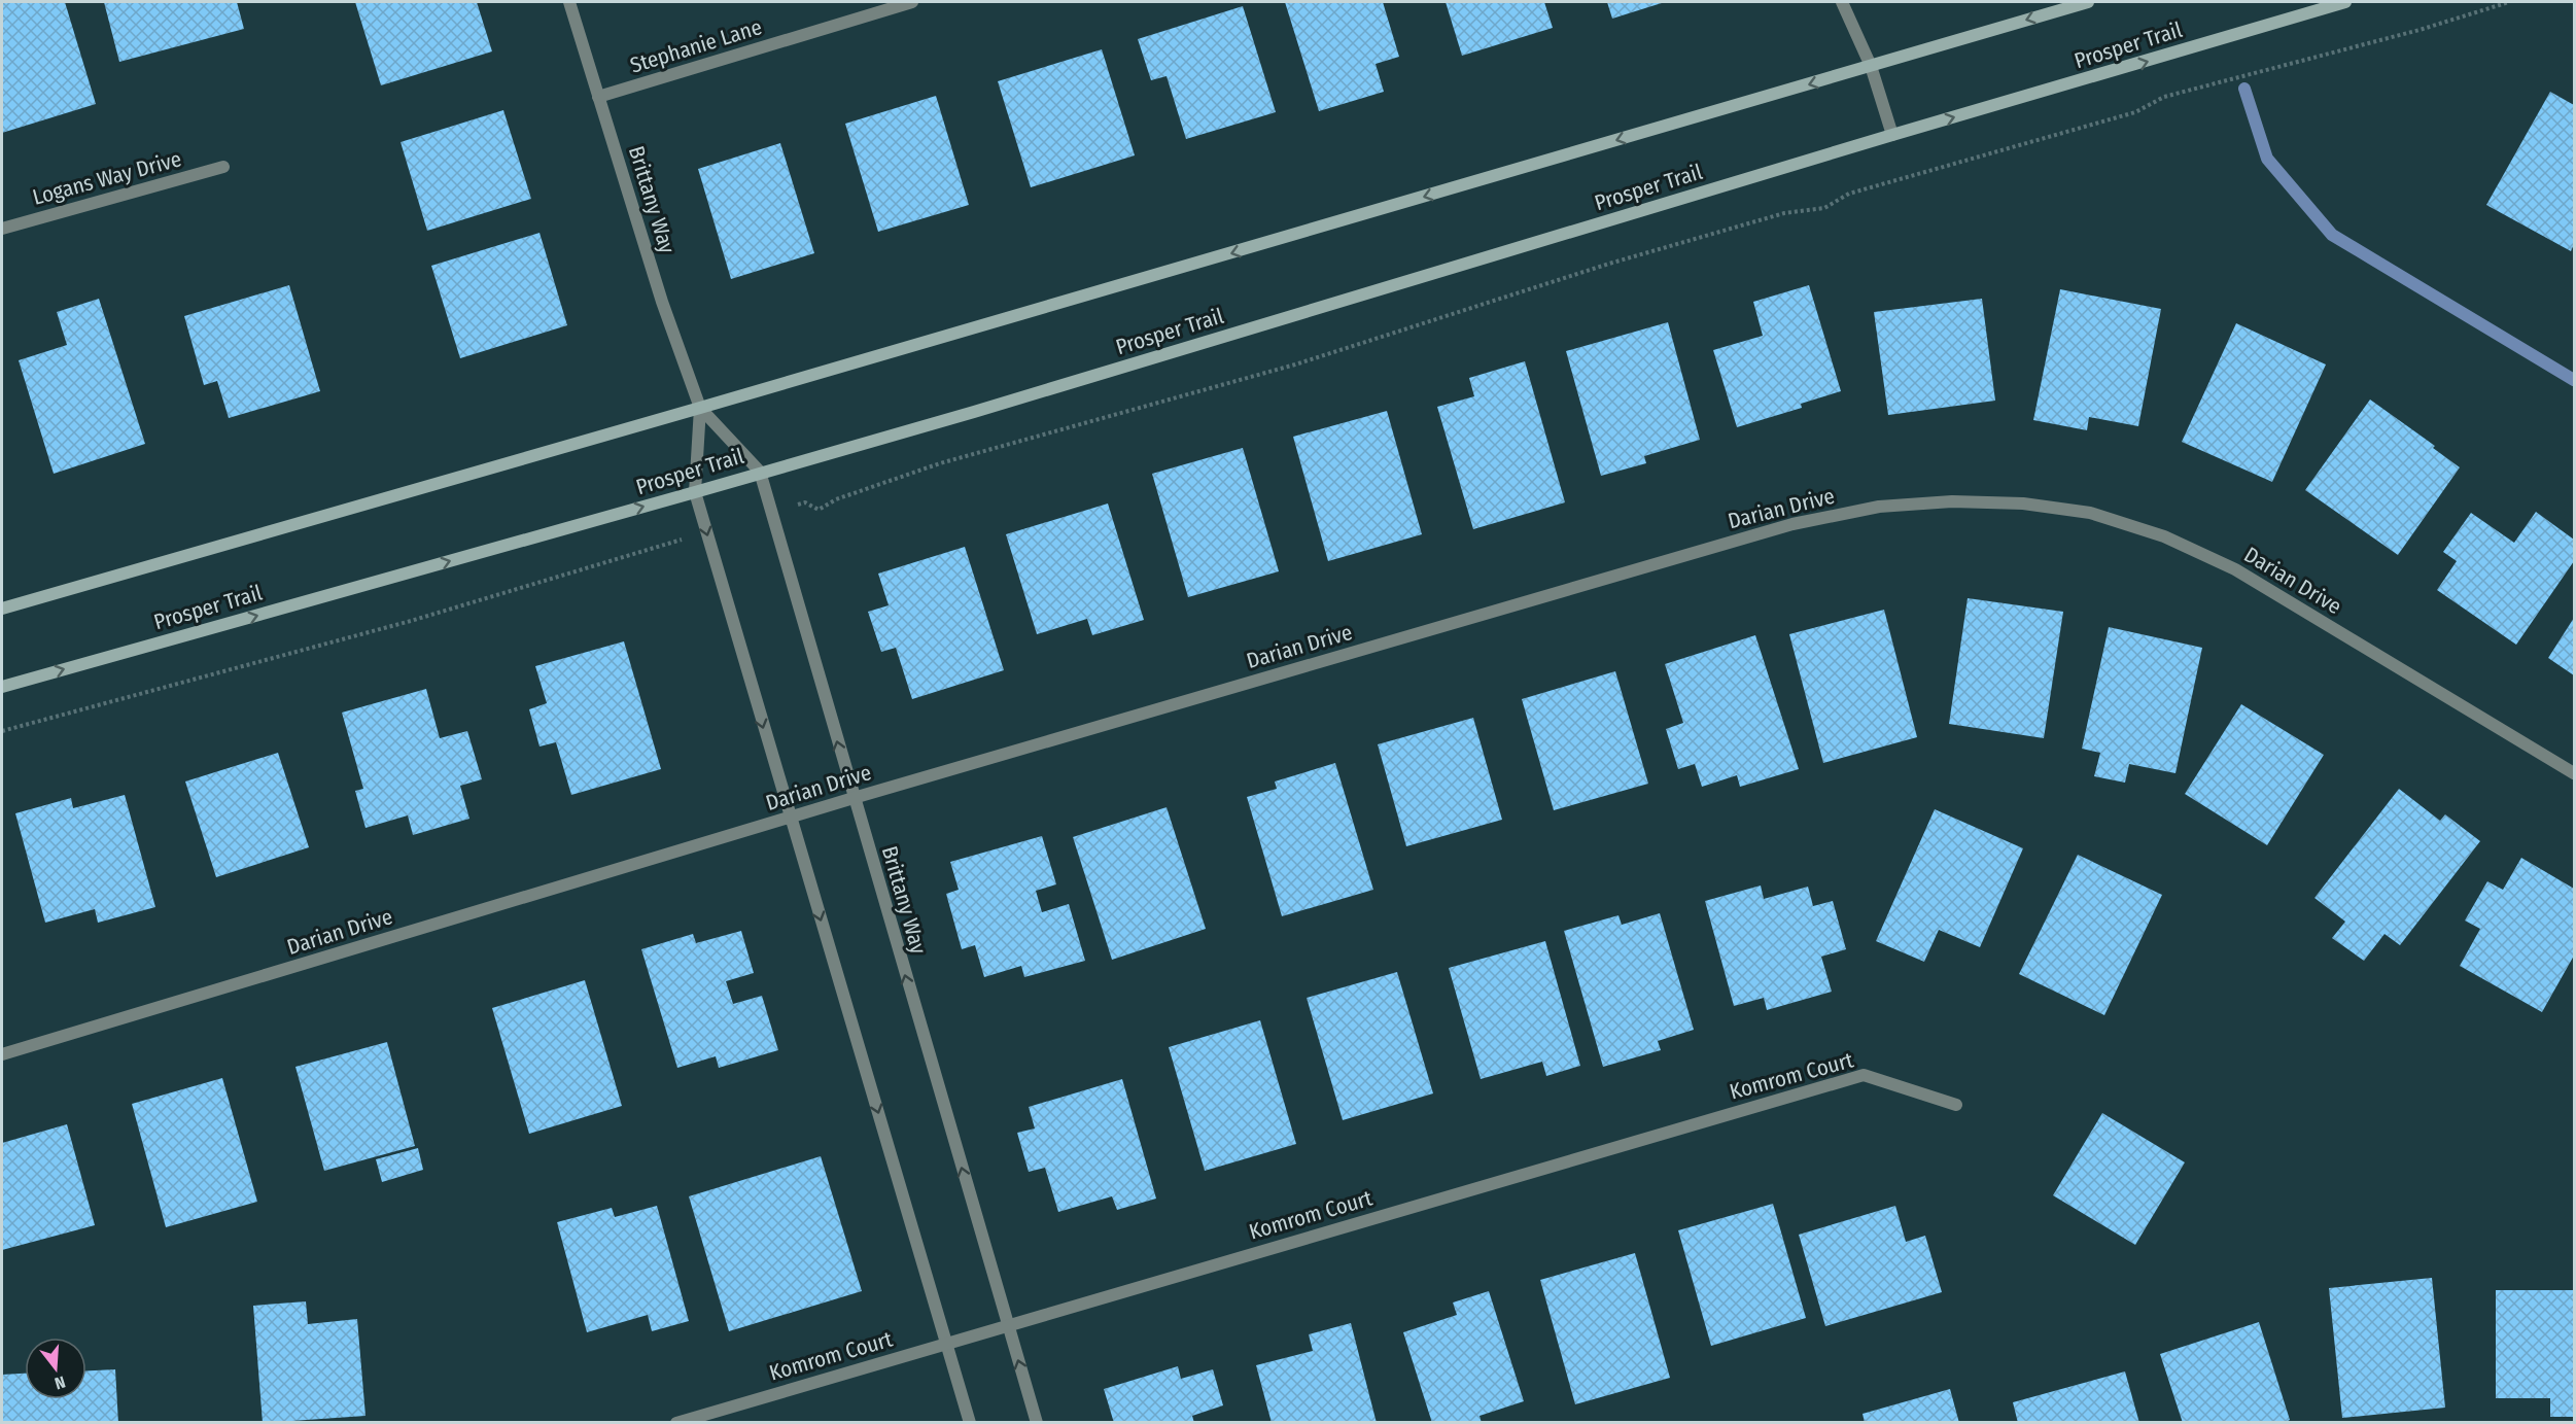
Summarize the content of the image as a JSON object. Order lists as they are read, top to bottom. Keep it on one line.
{"streets":{"main road":["Prosper Trail"],"street":["Stephanie Lane","Logans Way Drive","Brittany Way","Darian Drive","Komrom Court"]},"crossings":[["Prosper Trail","Brittany Way"],["Stephanie Lane","Brittany Way"],["Brittany Way","Darian Drive"],["Brittany Way","Komrom Court"]],"north":"bottom"}
